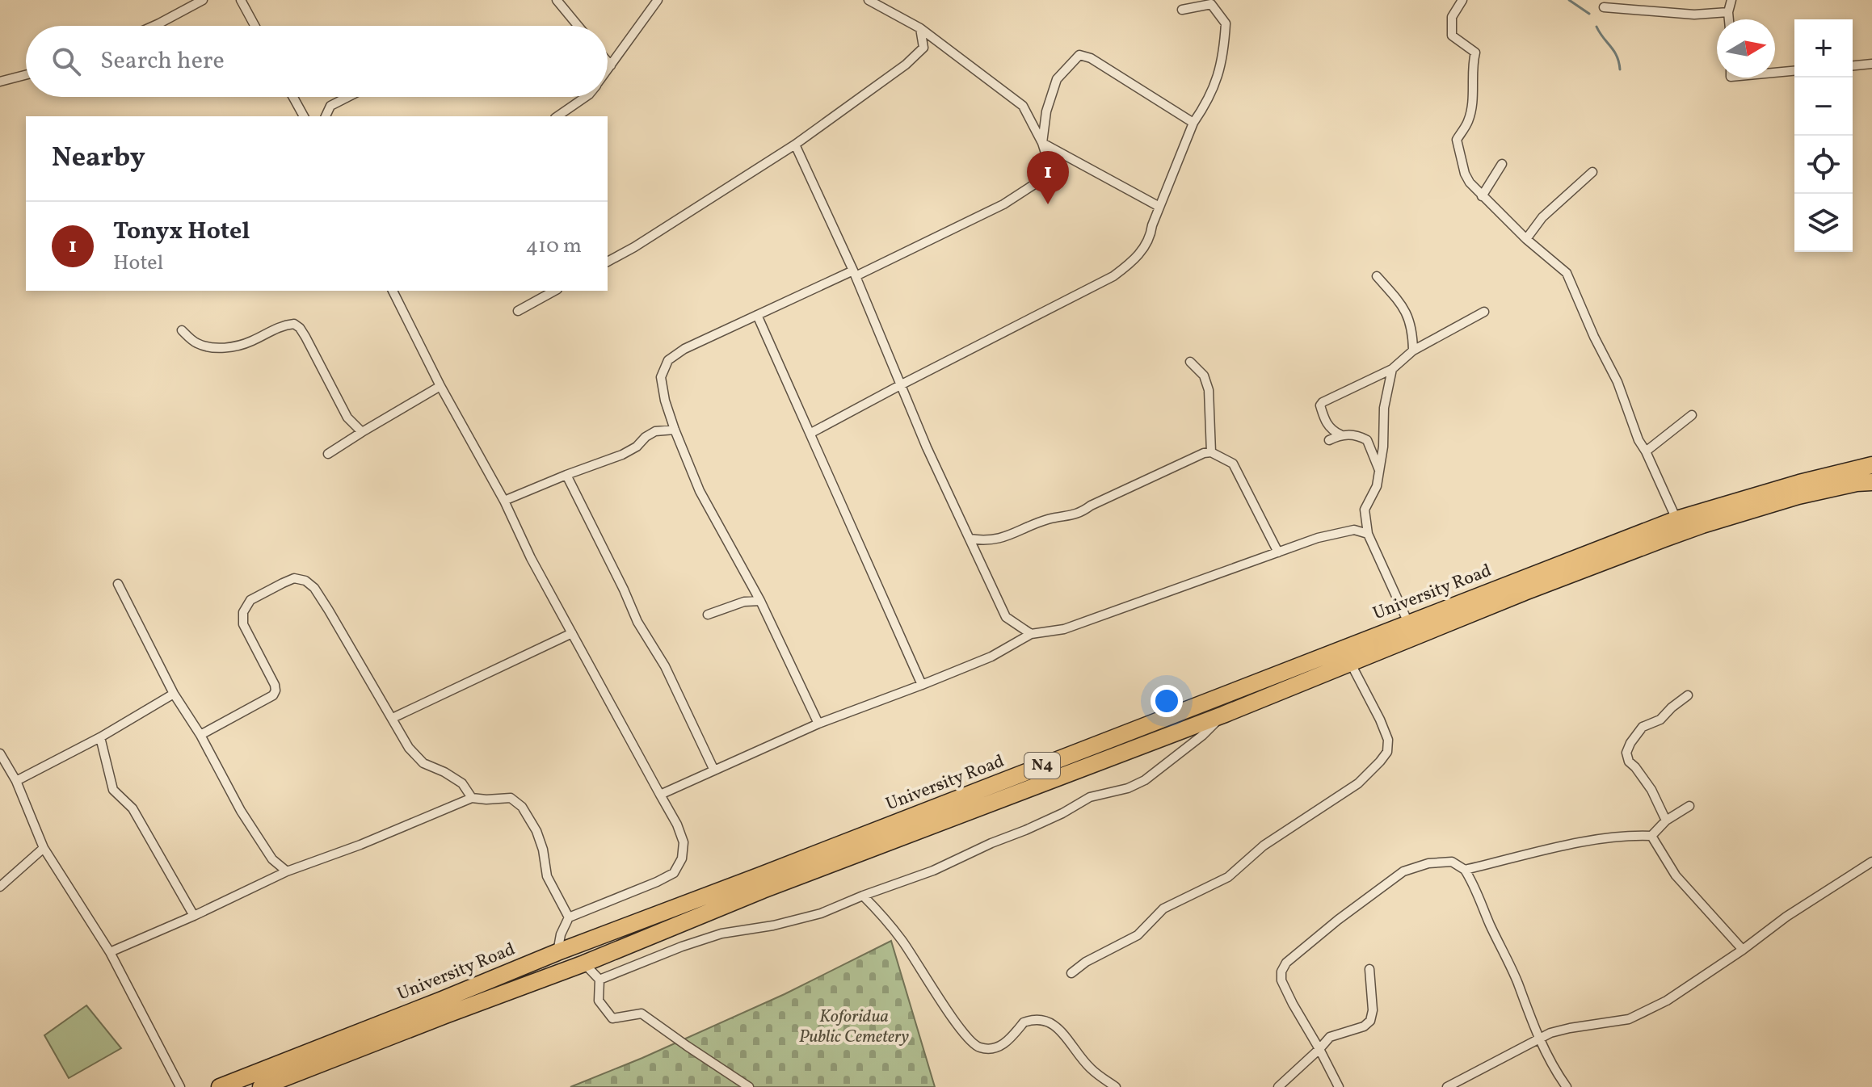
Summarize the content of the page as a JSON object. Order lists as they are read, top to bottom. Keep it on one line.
{"streets":{"highway":["University Road","N4"]},"parks":["Koforidua Public Cemetery"],"north":"right","page":{"map_buttons":["+","−"],"search":"Search here","heading":"Nearby","pins":"1","list":[{"mark":"1","name":"Tonyx Hotel","note":"Hotel","value":"410 m"}]}}
